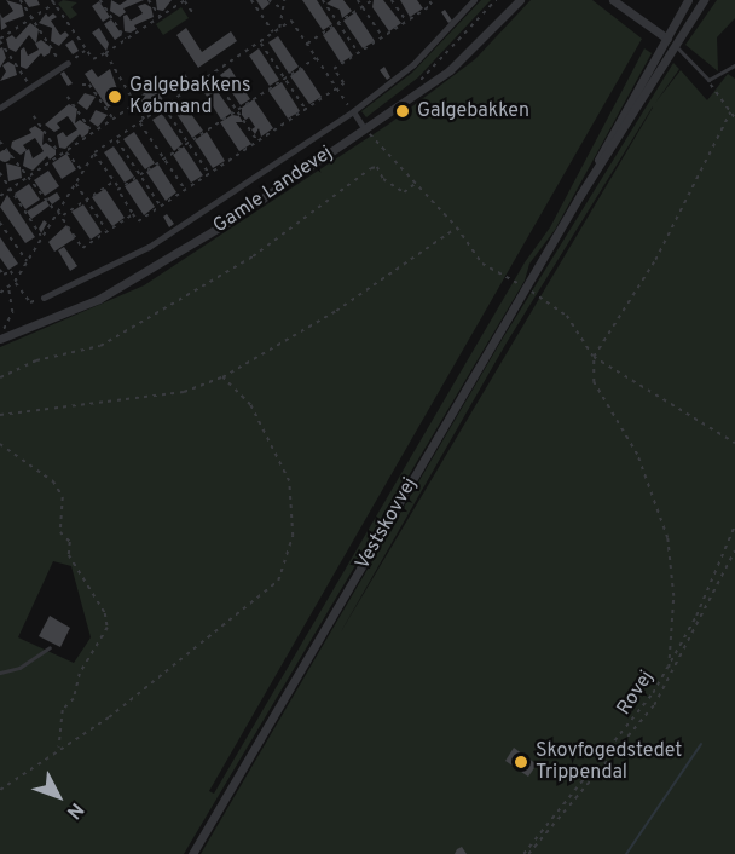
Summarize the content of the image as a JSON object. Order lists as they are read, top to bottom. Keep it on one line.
{"streets":{"street":["Gamle Landevej","Vestskovvej"],"path":["Rovej"]},"places":["Galgebakkens Købmand","Galgebakken","Skovfogedstedet Trippendal"],"north":"bottom right"}
